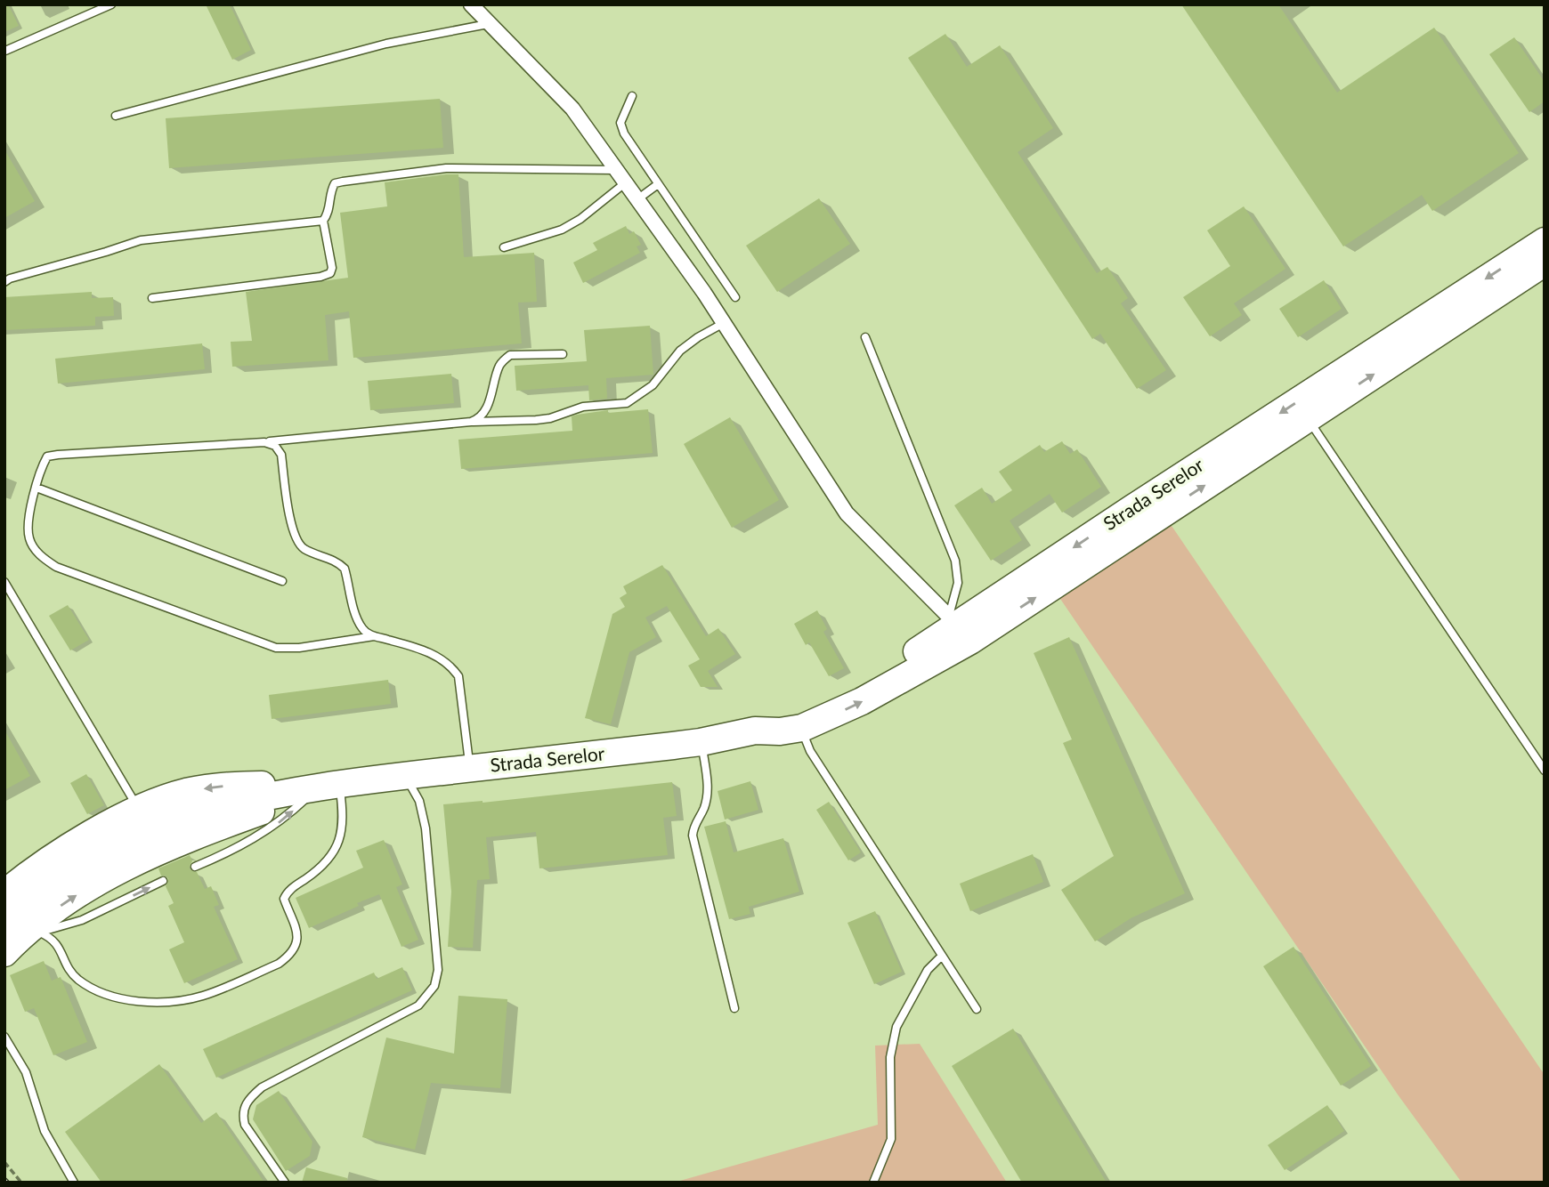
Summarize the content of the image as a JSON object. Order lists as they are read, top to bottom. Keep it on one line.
{"streets":{"highway":["Strada Serelor"]}}
